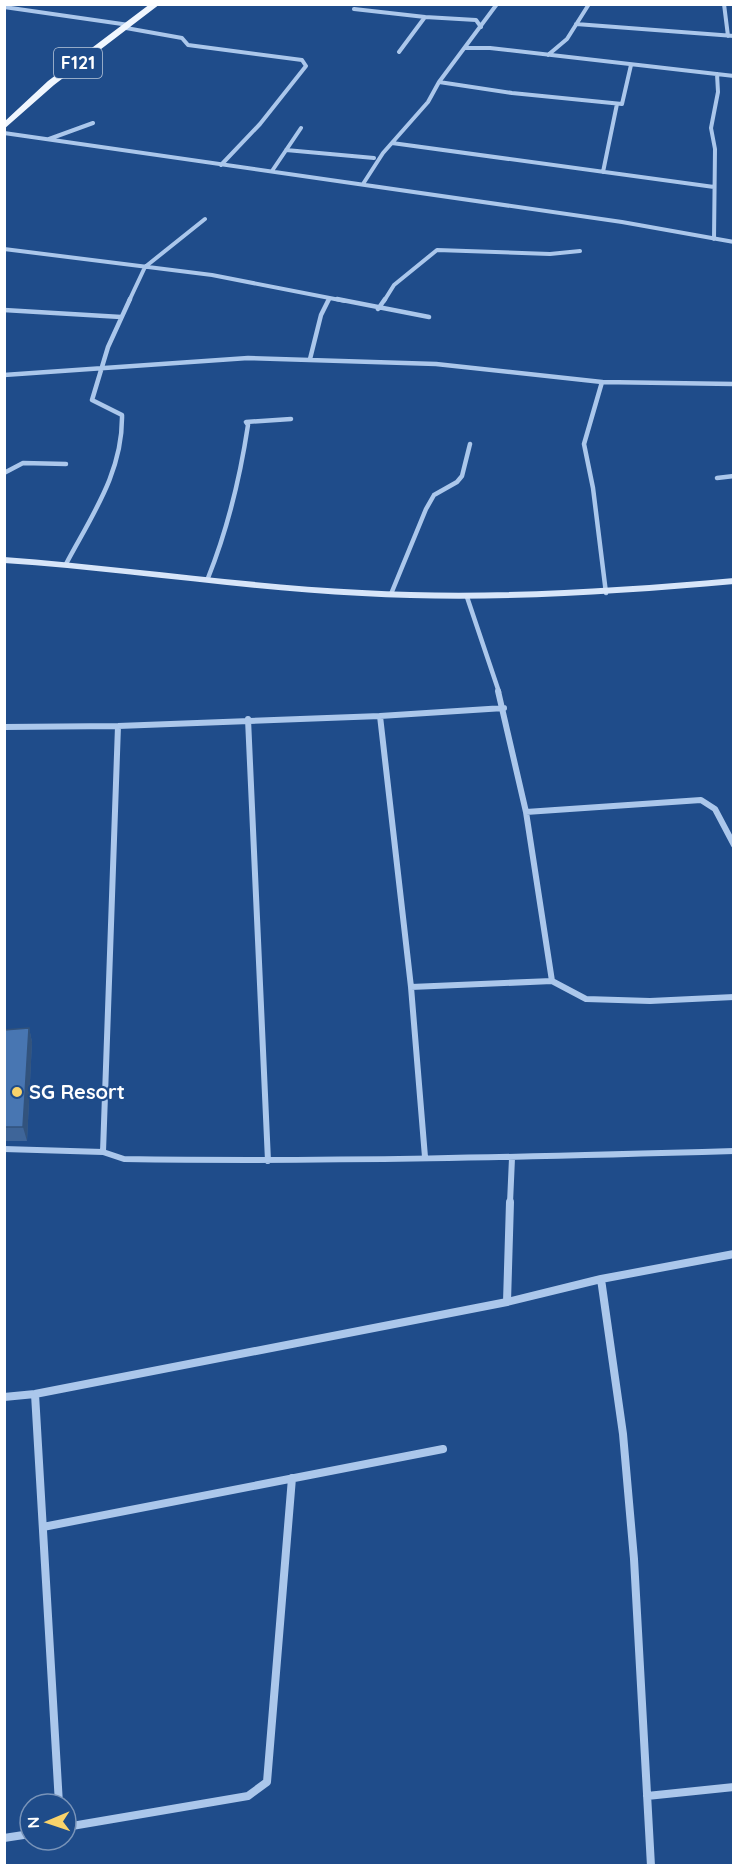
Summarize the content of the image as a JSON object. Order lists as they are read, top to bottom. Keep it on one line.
{"streets":{"main road":["F121"]},"places":["SG Resort"],"north":"left"}
